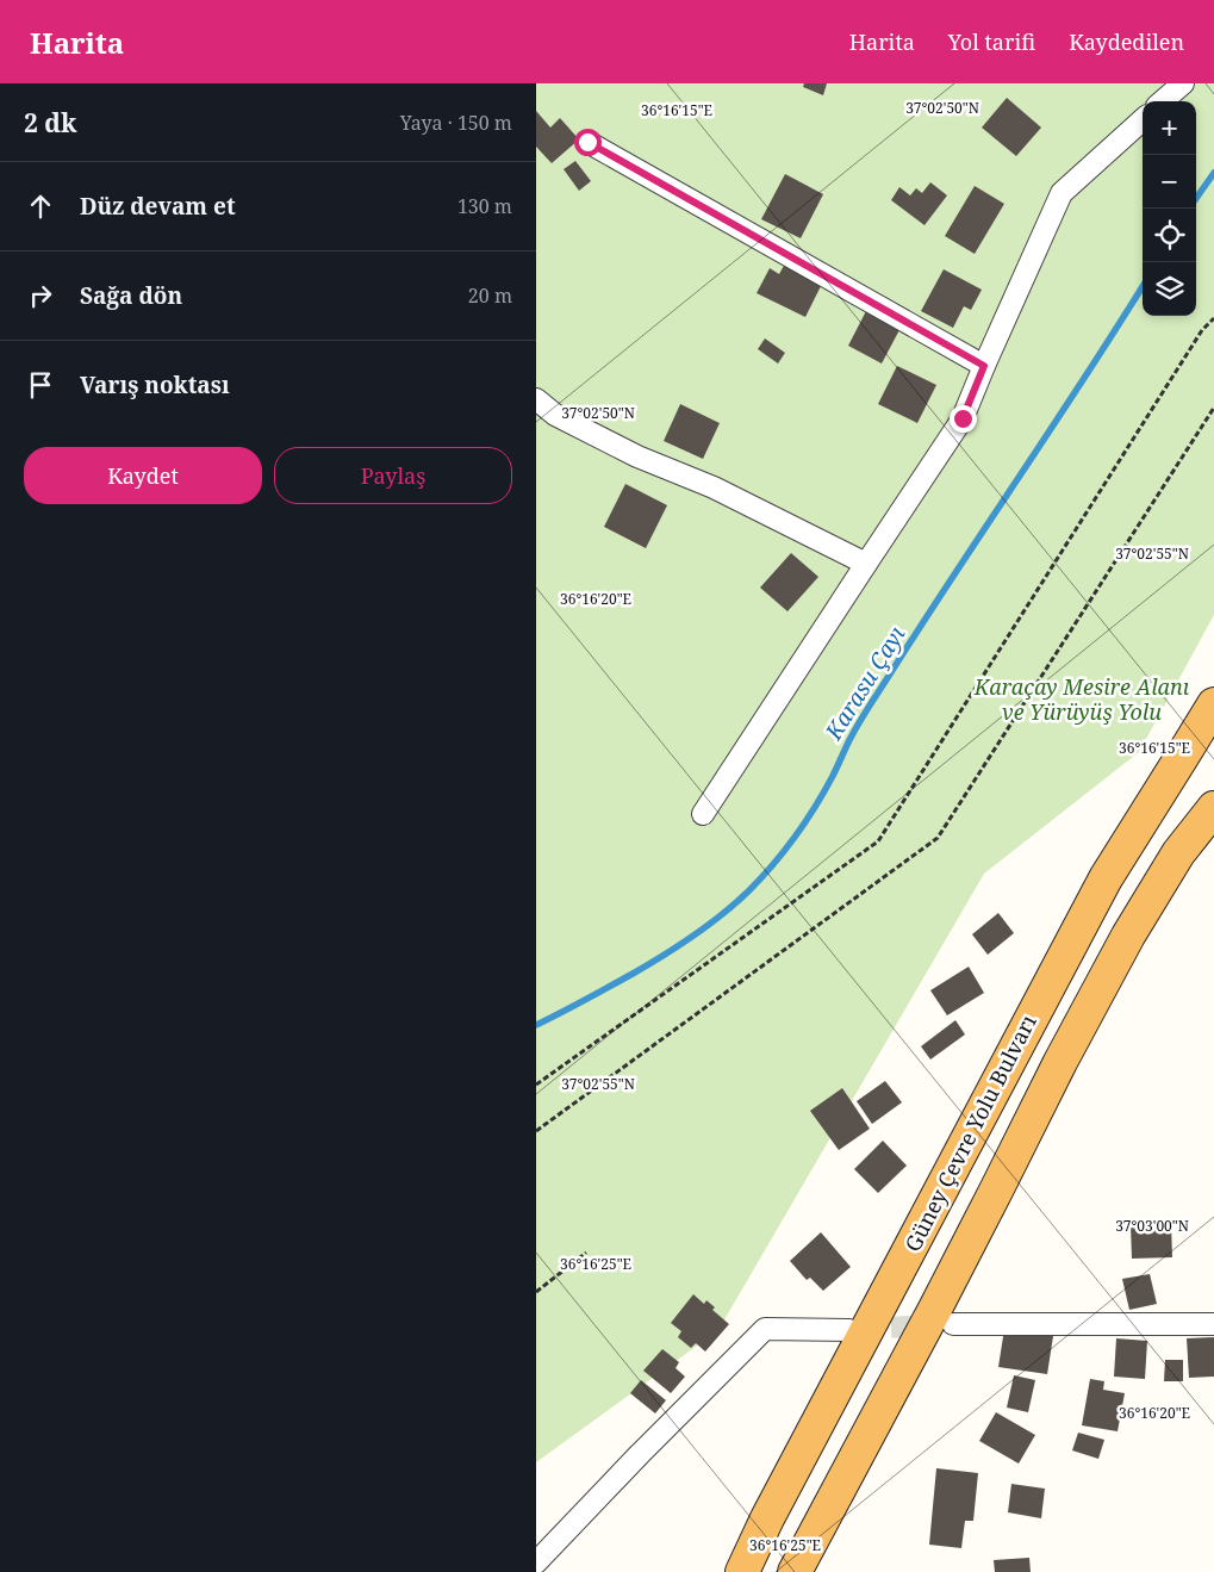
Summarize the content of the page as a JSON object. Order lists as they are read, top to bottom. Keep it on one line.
{"streets":{"highway":["Güney Çevre Yolu Bulvarı"]},"water":["Karasu Çayı"],"parks":["Karaçay Mesire Alanı ve Yürüyüş Yolu"],"page":{"header":"Harita","nav":["Harita","Yol tarifi","Kaydedilen"],"heading":["2 dk","Yaya · 150 m"],"map_buttons":["+","−"],"list":[["Düz devam et","130 m"],["Sağa dön","20 m"],"Varış noktası"],"buttons":["Kaydet","Paylaş"]},"coordinates":["37°02'50\"N","36°16'15\"E","37°02'55\"N","36°16'20\"E","37°03'00\"N","36°16'25\"E"]}
